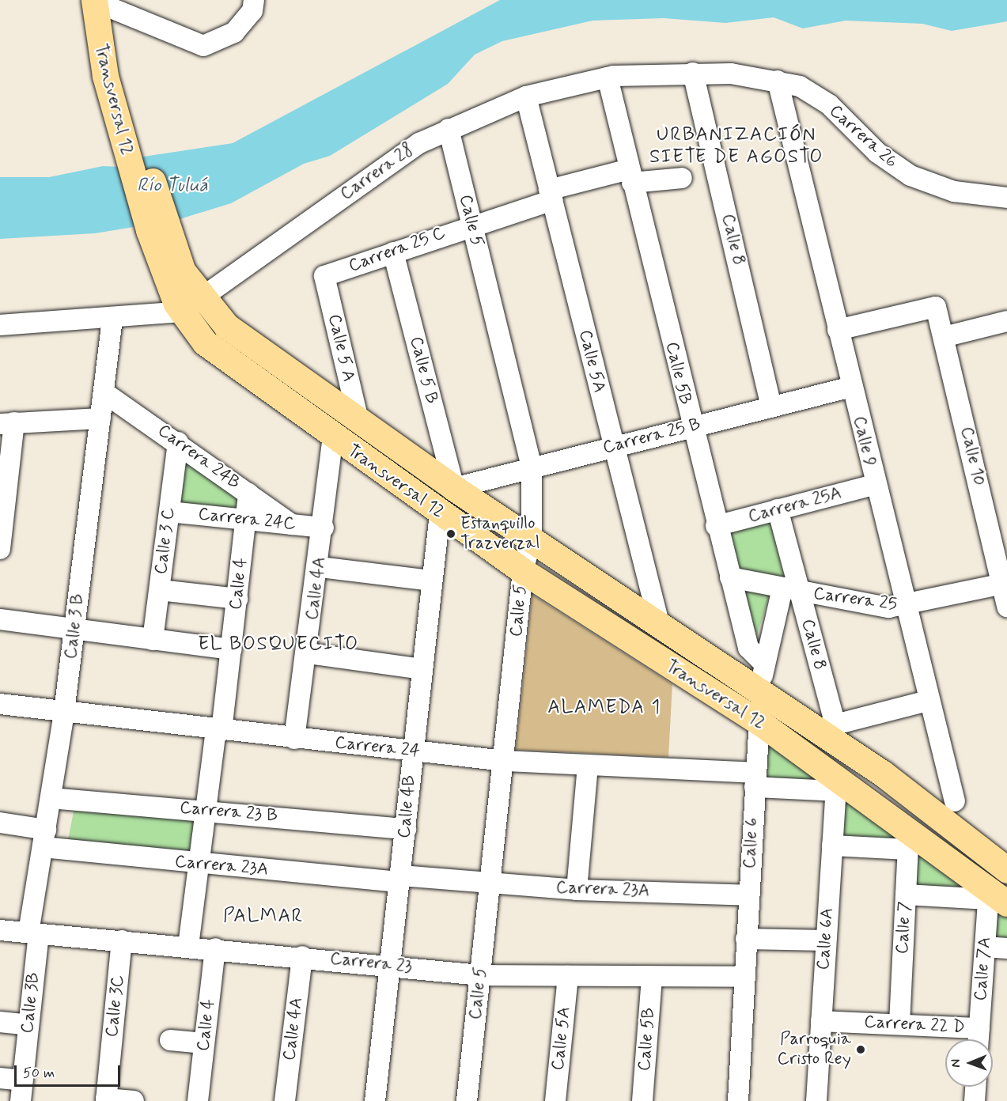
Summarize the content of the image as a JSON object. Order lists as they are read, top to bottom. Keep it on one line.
{"streets":{"main road":["Transversal 12"],"street":["Carrera 26","Carrera 28","Calle 5","Calle 8","Carrera 25 C","Calle 5 A","Calle 5A","Calle 5 B","Calle 5B","Carrera 25 B","Calle 9","Calle 10","Carrera 24B","Carrera 25A","Carrera 24C","Calle 3 C","Calle 4","Calle 4A","Carrera 25","Calle 3 B","Carrera 24","Calle 4B","Carrera 23 B","Calle 6","Carrera 23A","Calle 7","Calle 6A","Carrera 23","Calle 7A","Calle 3B","Calle 3C","Carrera 22 D"]},"crossings":[["Transversal 12","Carrera 28"],["Transversal 12","Calle 5"],["Transversal 12","Calle 5 A"],["Transversal 12","Calle 5A"],["Transversal 12","Calle 5 B"],["Transversal 12","Carrera 25 B"],["Transversal 12","Calle 4A"],["Transversal 12","Carrera 24"],["Transversal 12","Calle 4B"],["Transversal 12","Calle 6"],["Transversal 12","Calle 7"],["Transversal 12","Calle 6A"],["Transversal 12","Calle 7A"],["Carrera 26","Carrera 28"],["Carrera 26","Calle 9"],["Carrera 28","Calle 5"],["Carrera 28","Calle 8"],["Carrera 28","Calle 5A"],["Carrera 28","Calle 5B"],["Carrera 28","Calle 9"],["Calle 5","Carrera 25 C"],["Calle 5","Carrera 25 B"],["Calle 5","Carrera 24"],["Calle 5","Carrera 23A"],["Calle 5","Carrera 23"],["Calle 8","Carrera 25 B"],["Calle 8","Calle 9"],["Calle 8","Carrera 25A"],["Calle 8","Carrera 25"],["Calle 8","Calle 6"],["Carrera 25 C","Calle 5 A"],["Carrera 25 C","Calle 5A"],["Carrera 25 C","Calle 5 B"],["Carrera 25 C","Calle 5B"],["Calle 5A","Carrera 25 B"],["Calle 5A","Carrera 23"],["Calle 5 B","Carrera 25 B"],["Calle 5B","Carrera 25 B"],["Calle 5B","Carrera 25A"],["Calle 5B","Carrera 25"],["Calle 5B","Calle 6"],["Calle 5B","Carrera 23"],["Carrera 25 B","Calle 9"],["Calle 9","Calle 10"],["Calle 9","Carrera 25A"],["Calle 9","Carrera 25"],["Calle 10","Carrera 25"],["Carrera 24B","Carrera 24C"],["Carrera 24B","Calle 3 C"],["Carrera 24B","Calle 4"],["Carrera 24B","Calle 3 B"],["Carrera 24C","Calle 3 C"],["Carrera 24C","Calle 4"],["Carrera 24C","Calle 4A"],["Calle 4","Carrera 24"],["Calle 4","Carrera 23 B"],["Calle 4","Carrera 23A"],["Calle 4","Carrera 23"],["Calle 4A","Carrera 24"],["Calle 4A","Carrera 23"],["Carrera 25","Calle 6"],["Calle 3 B","Carrera 24"],["Calle 3 B","Carrera 23 B"],["Calle 3 B","Carrera 23A"],["Calle 3 B","Carrera 23"],["Calle 3 B","Calle 3B"],["Carrera 24","Calle 4B"],["Carrera 24","Calle 6"],["Carrera 24","Calle 6A"],["Calle 4B","Carrera 23 B"],["Calle 4B","Carrera 23A"],["Calle 4B","Carrera 23"],["Calle 6","Carrera 23A"],["Calle 6","Carrera 23"],["Calle 7","Carrera 22 D"],["Calle 6A","Carrera 22 D"],["Carrera 23","Calle 3B"],["Carrera 23","Calle 3C"],["Calle 7A","Carrera 22 D"]],"districts":["URBANIZACIÓN SIETE DE AGOSTO","EL BOSQUECITO","ALAMEDA 1","PALMAR"],"water":["Río Tuluá"],"places":["Estanquillo Trazverzal","Parroquia Cristo Rey"],"scale_bar":"50 m","north":"left"}
